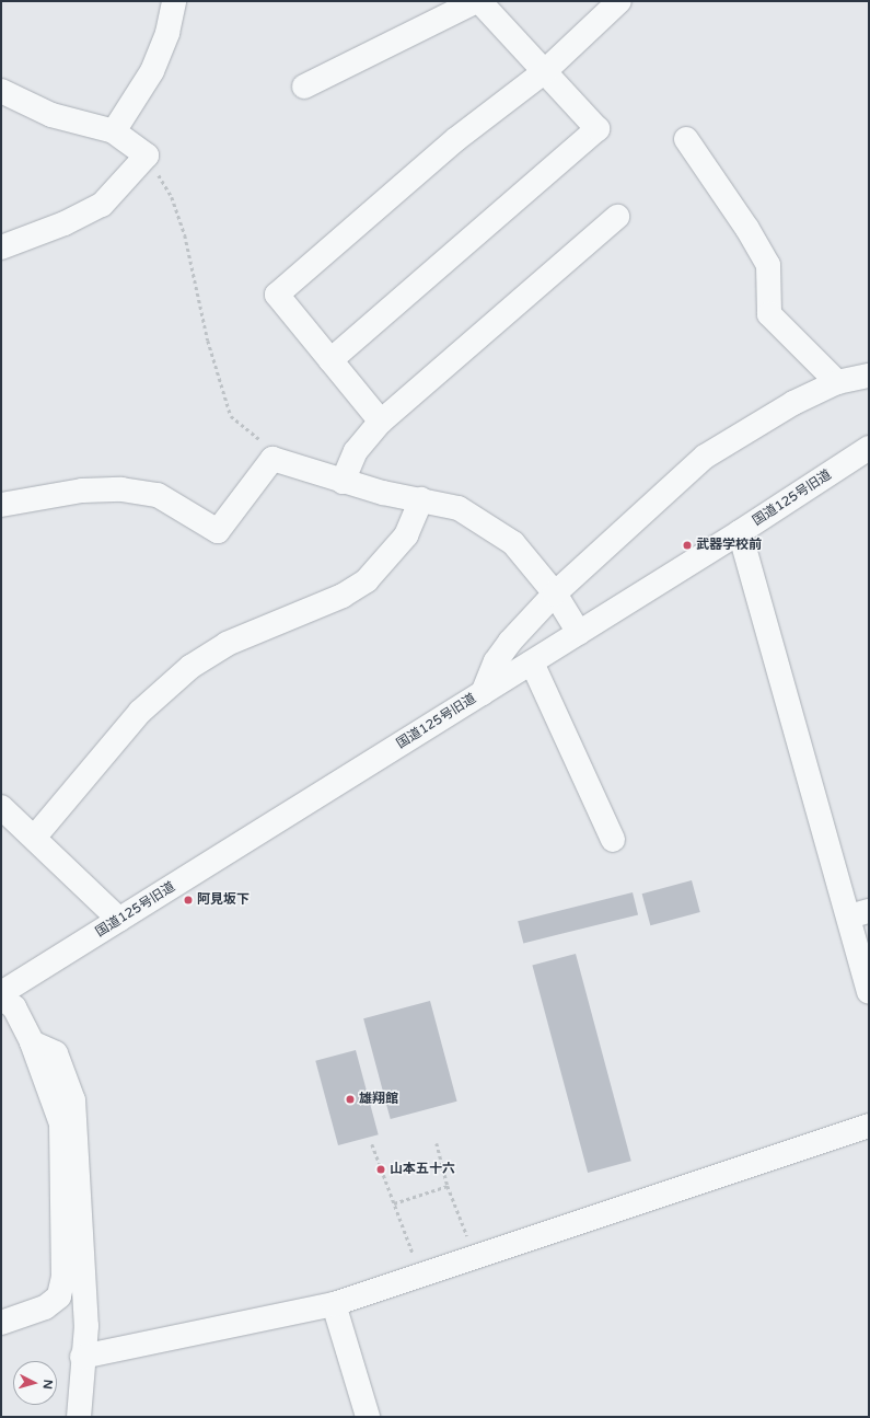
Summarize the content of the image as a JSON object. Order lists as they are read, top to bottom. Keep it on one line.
{"streets":{"street":["国道125号旧道"]},"places":["武器学校前","阿見坂下","雄翔館","山本五十六"],"north":"right"}
